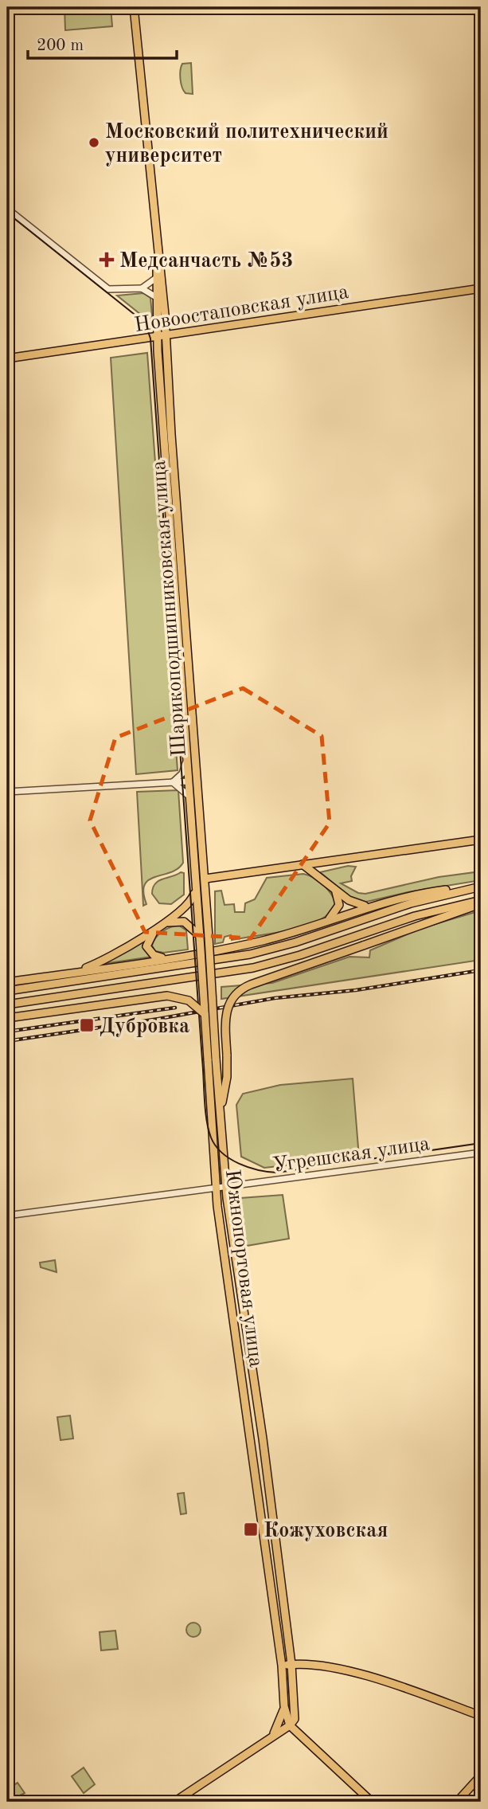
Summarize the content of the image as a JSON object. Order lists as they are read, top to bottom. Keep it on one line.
{"streets":{"main road":["Новоостаповская улица","Шарикоподшипниковская улица","Южнопортовая улица"],"street":["Угрешская улица"]},"crossings":[["Новоостаповская улица","Шарикоподшипниковская улица"],["Шарикоподшипниковская улица","Южнопортовая улица"],["Угрешская улица","Южнопортовая улица"]],"places":{"other":["Московский политехнический университет"],"health":["Медсанчасть №53"],"transit":["Дубровка","Кожуховская"]},"scale_bar":"200 m"}
